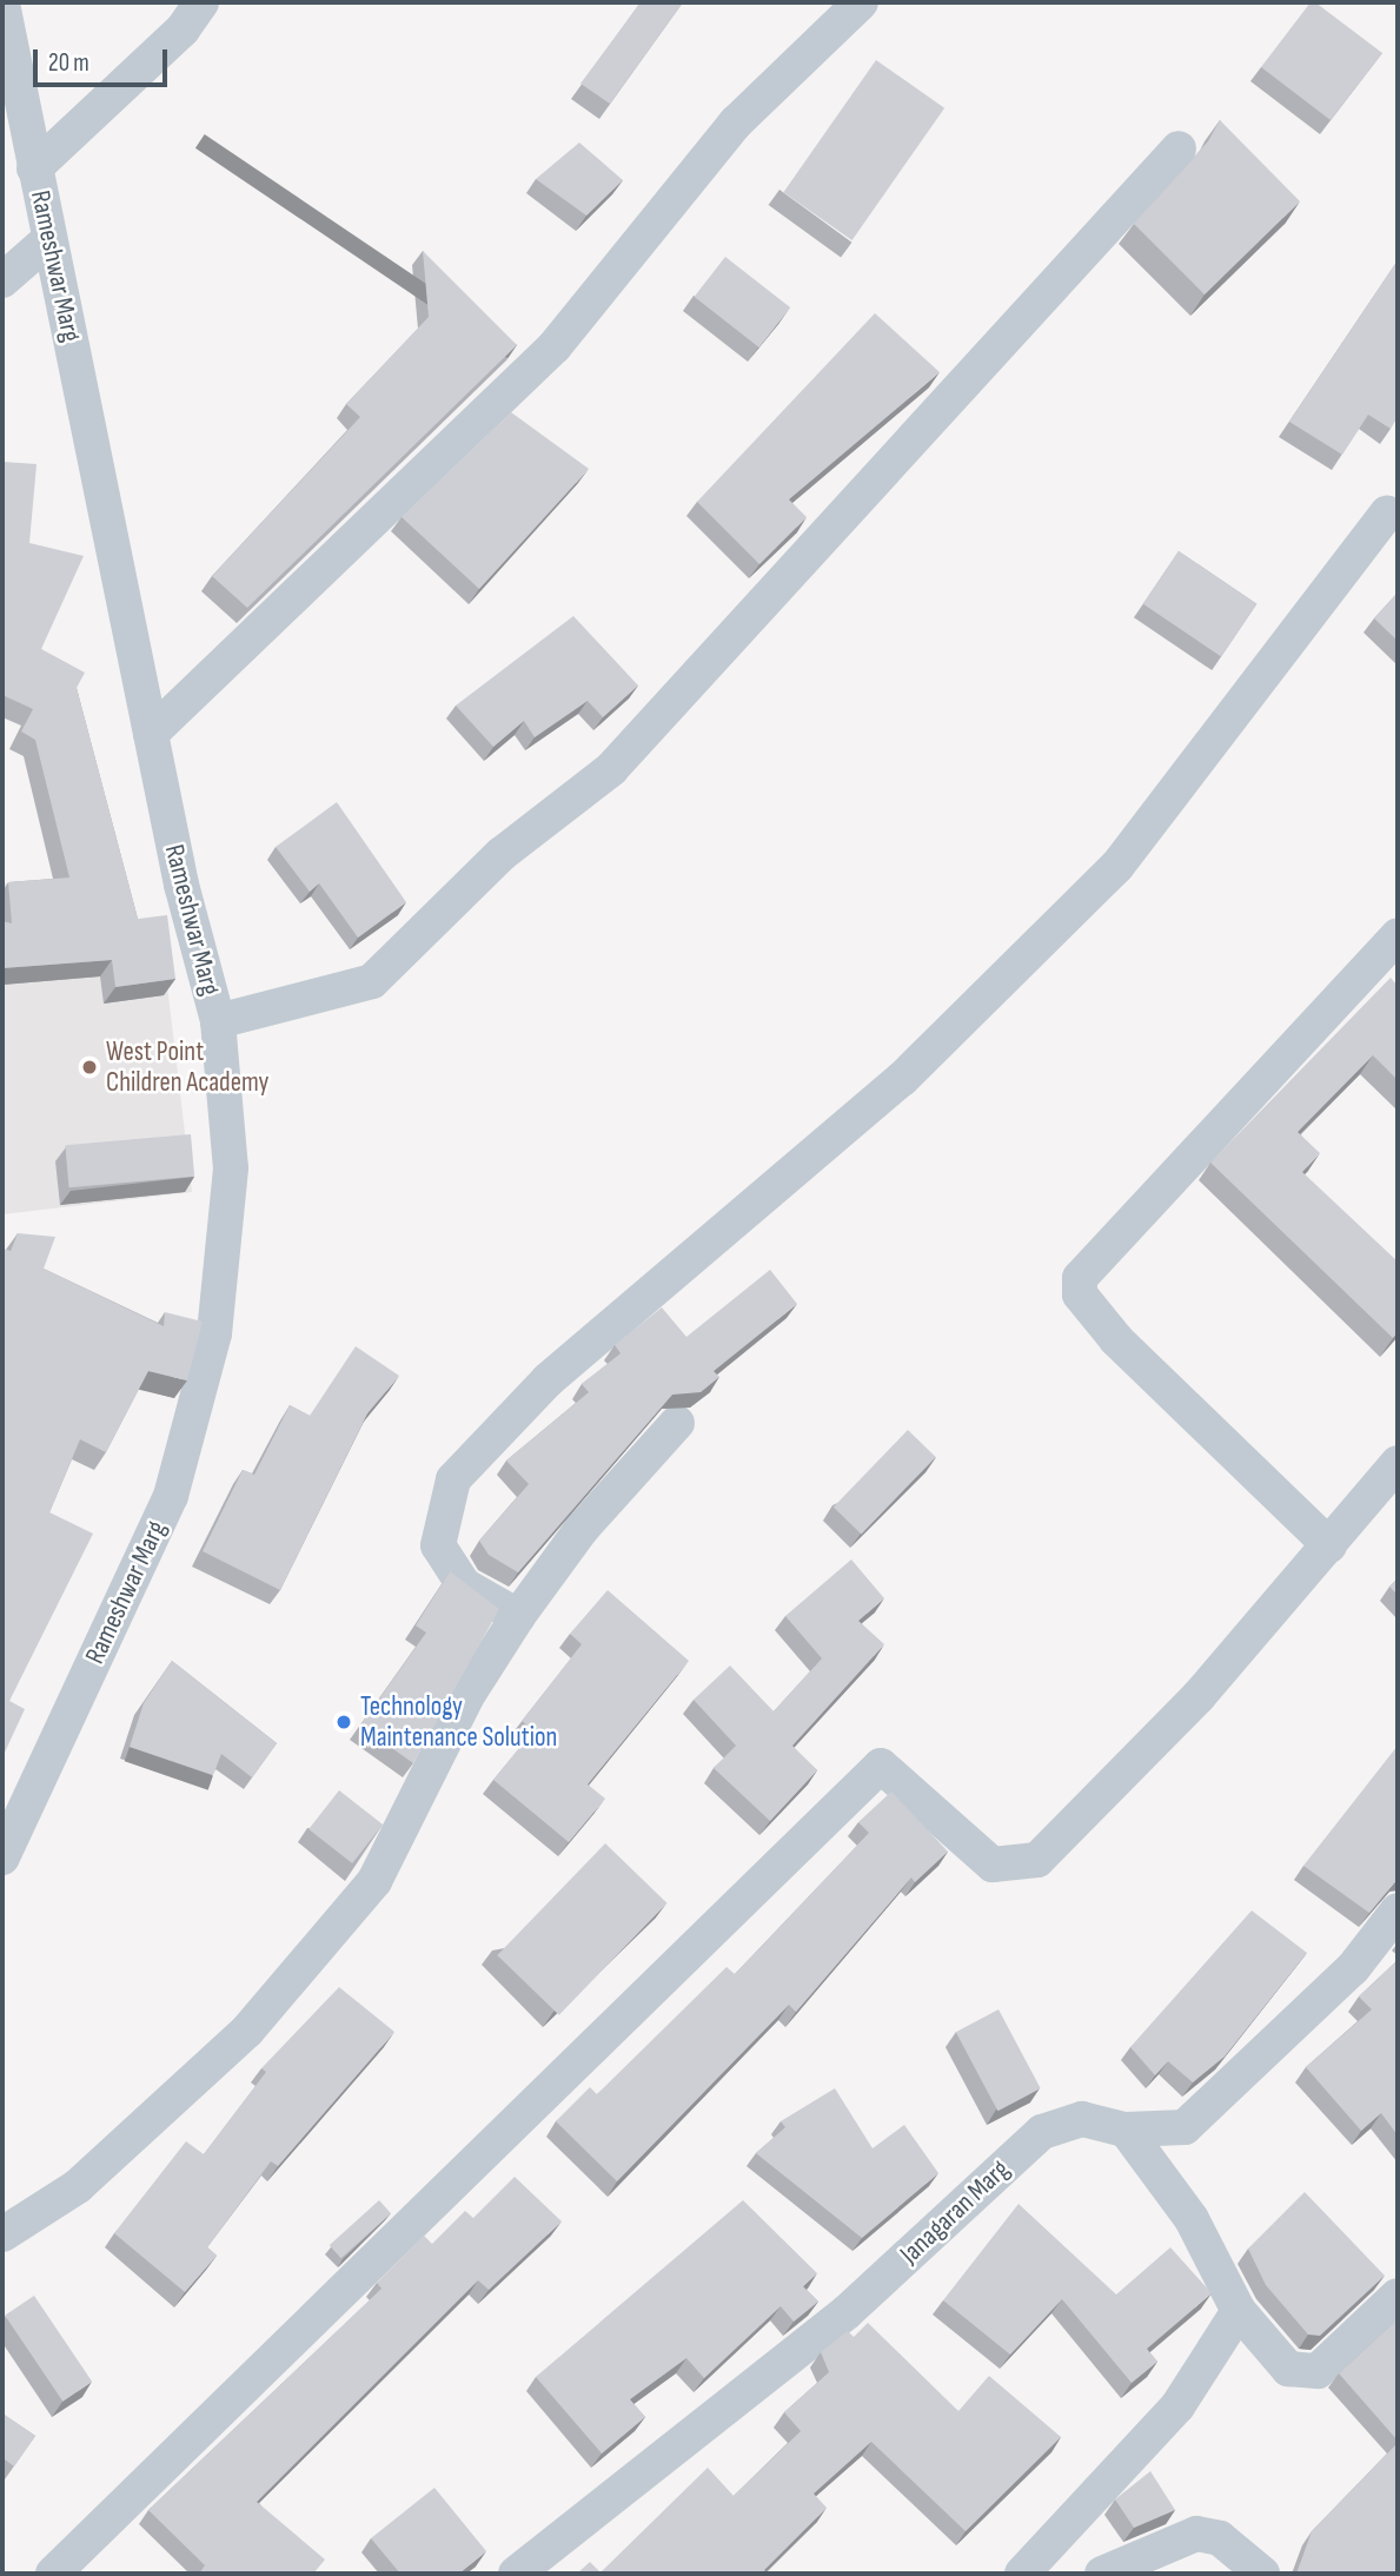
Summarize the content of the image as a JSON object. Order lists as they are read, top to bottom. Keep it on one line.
{"streets":{"street":["Rameshwar Marg","Janagaran Marg"]},"places":["West Point Children Academy","Technology Maintenance Solution"],"scale_bar":"20 m"}
